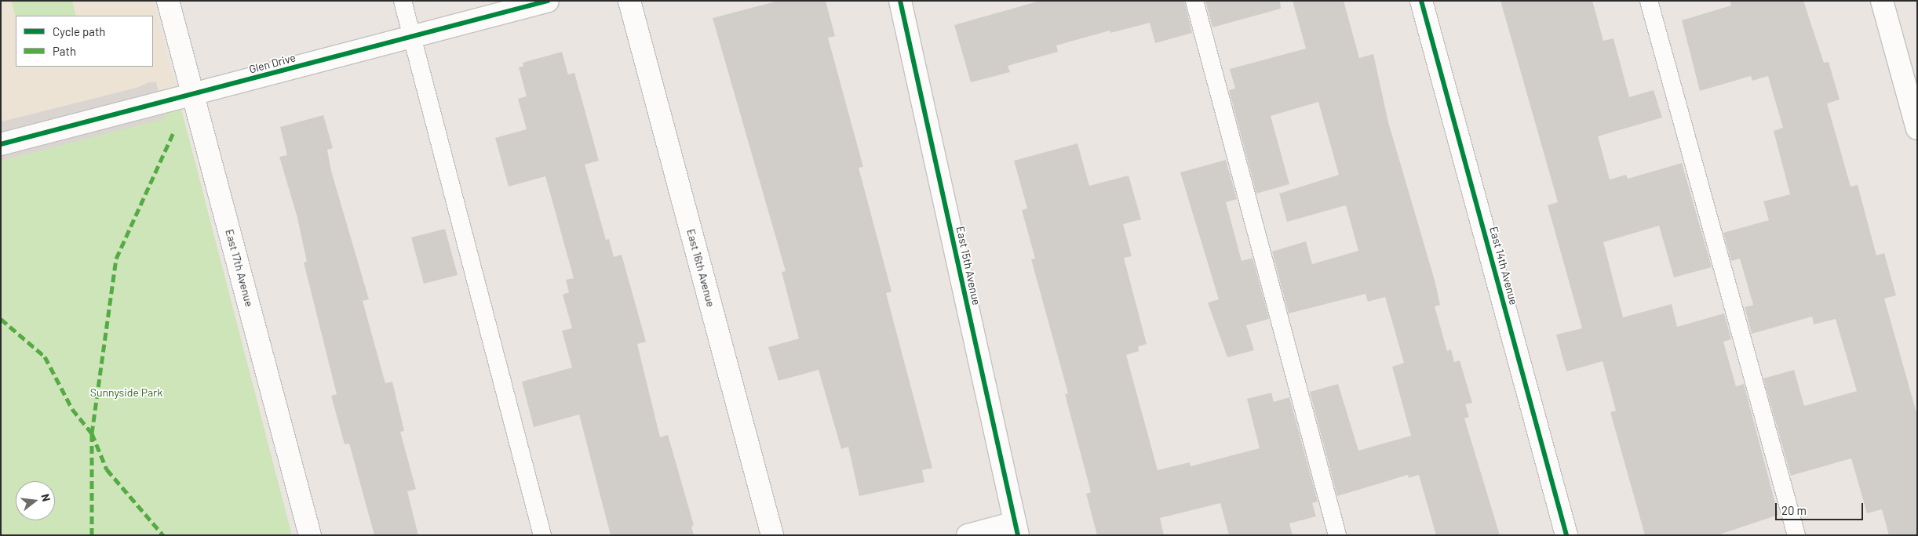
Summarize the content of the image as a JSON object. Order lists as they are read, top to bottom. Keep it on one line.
{"streets":{"street":["Glen Drive","East 15th Avenue","East 14th Avenue","East 17th Avenue","East 16th Avenue"]},"crossings":[["Glen Drive","East 17th Avenue"]],"parks":["Sunnyside Park"],"legend":["Cycle path","Path"],"scale_bar":"20 m","north":"right"}
